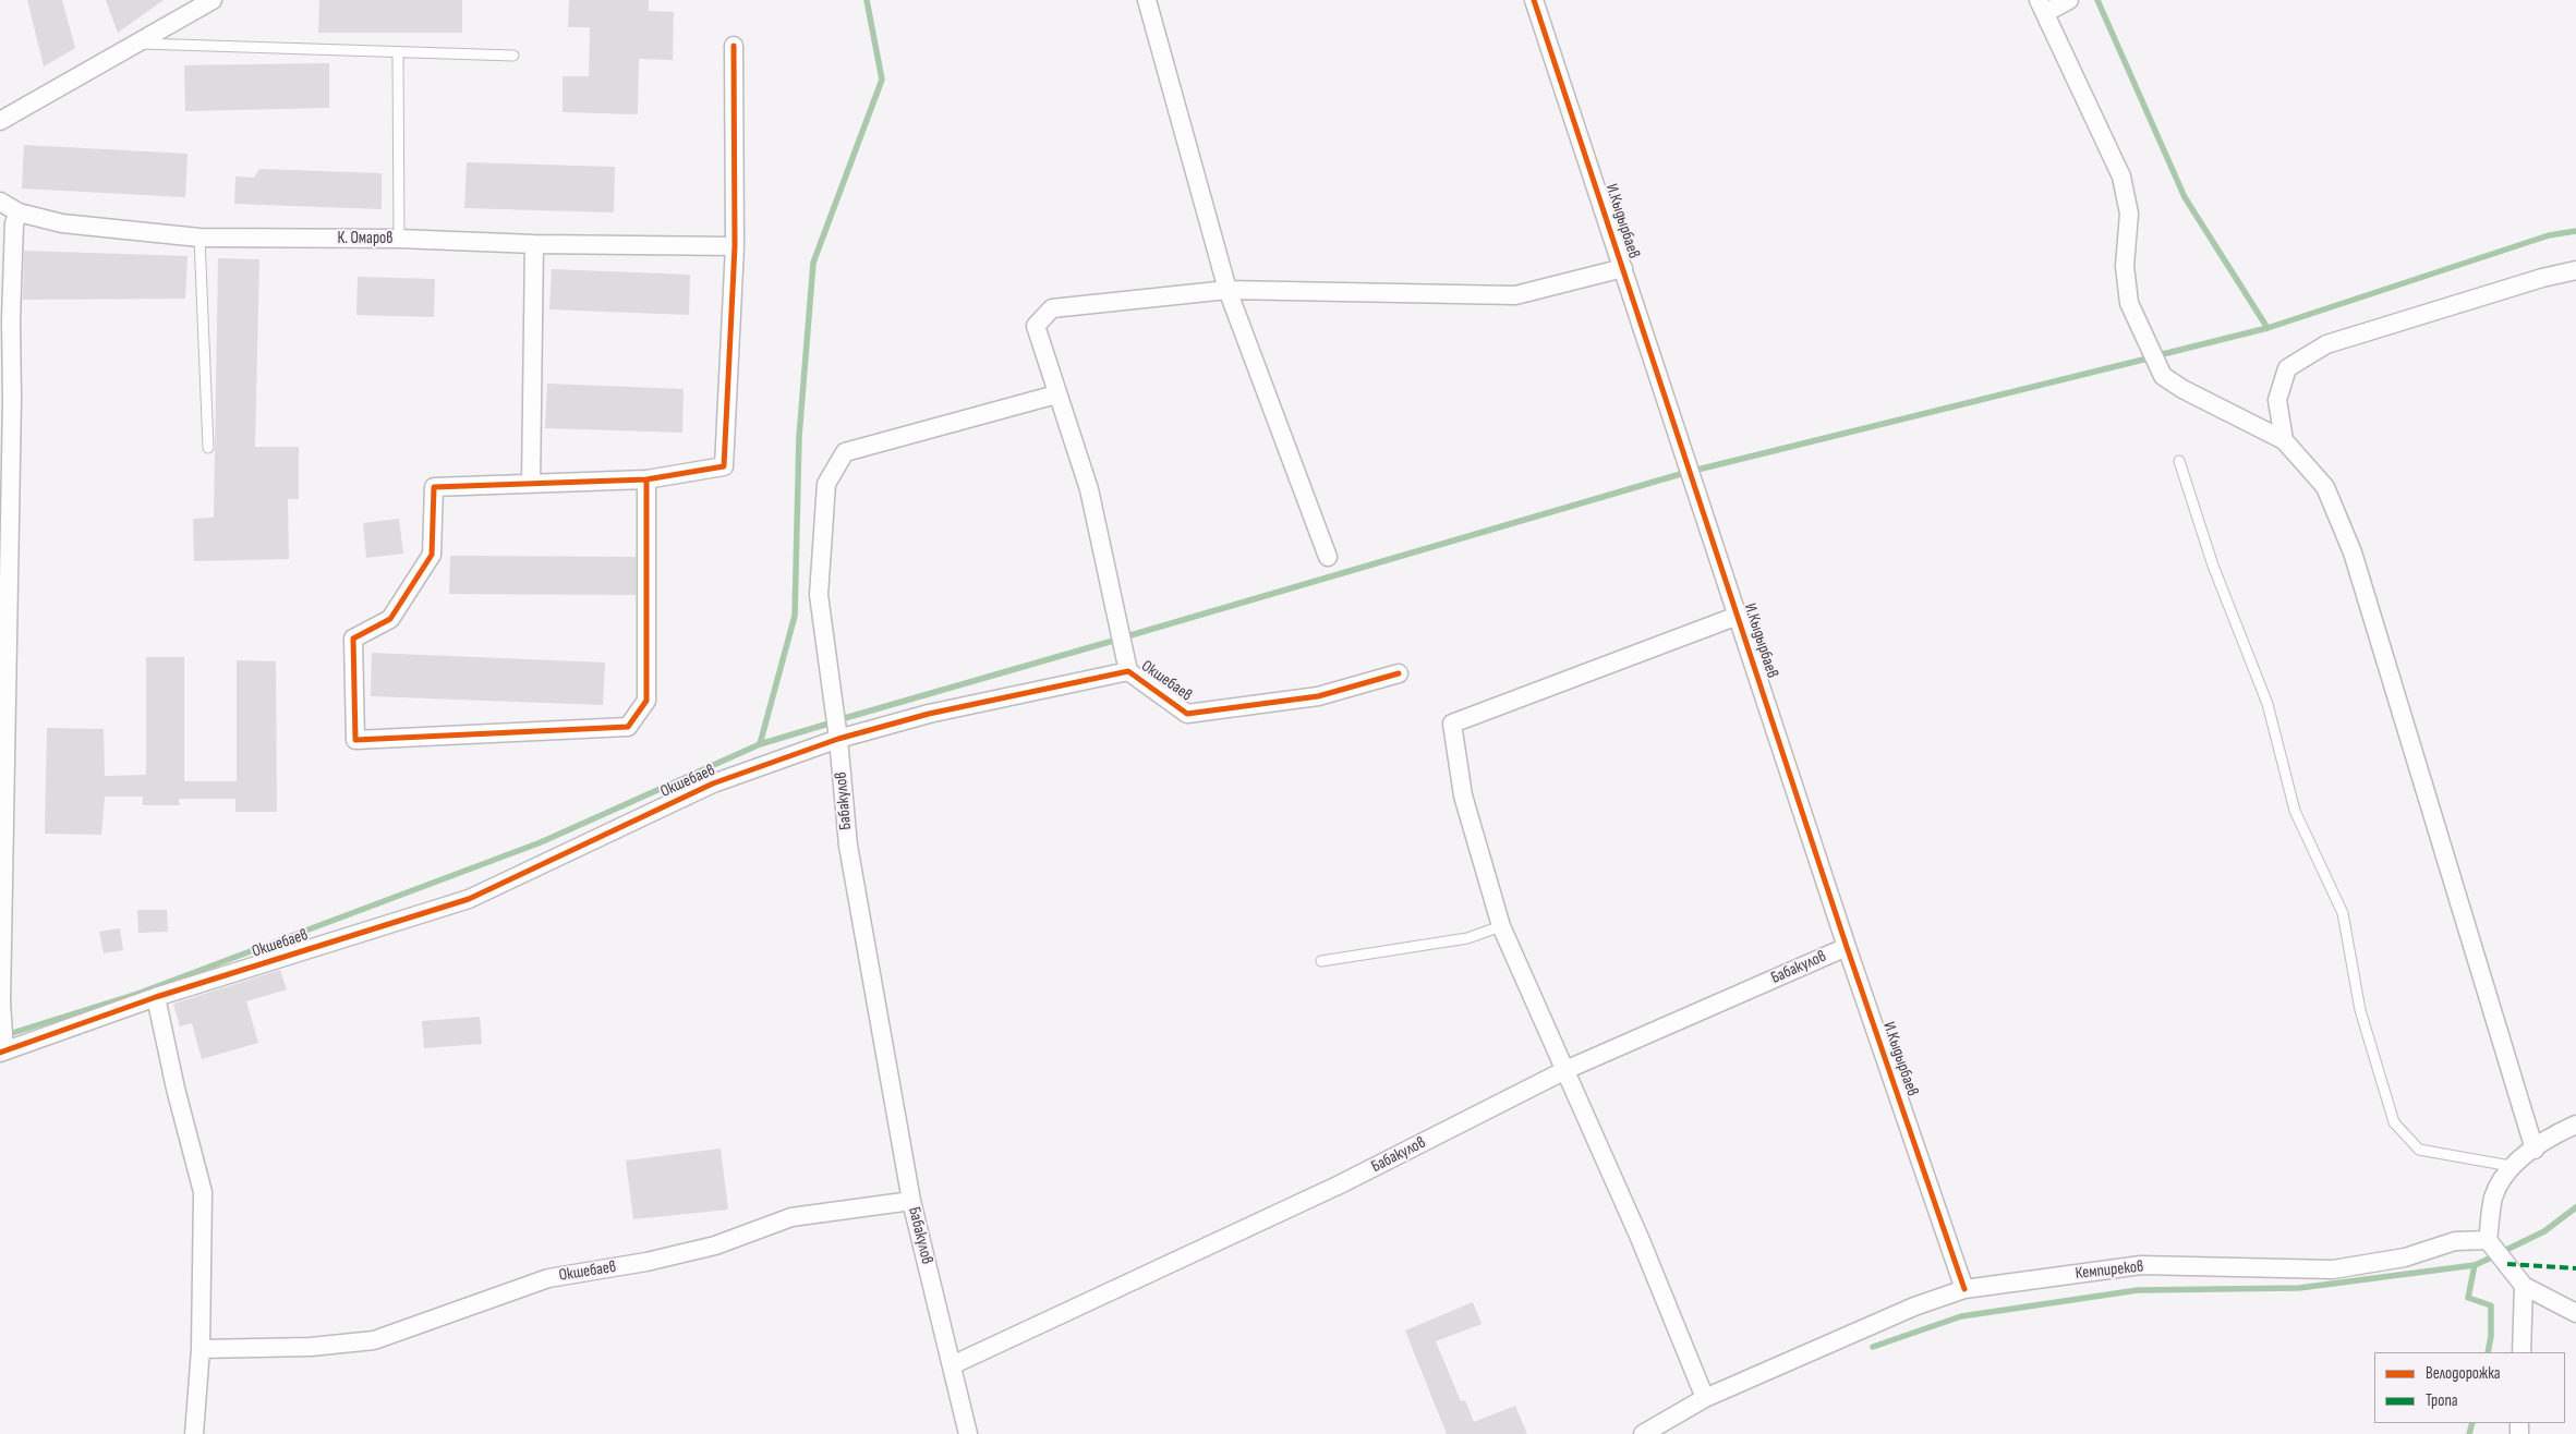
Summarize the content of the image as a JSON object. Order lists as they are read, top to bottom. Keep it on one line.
{"streets":{"street":["И.Кыдырбаев","К. Омаров","Окшебаев","Бабакулов","Кемпиреков"]},"crossings":[["И.Кыдырбаев","Бабакулов"],["И.Кыдырбаев","Кемпиреков"],["Окшебаев","Бабакулов"]],"legend":["Велодорожка","Тропа"]}
